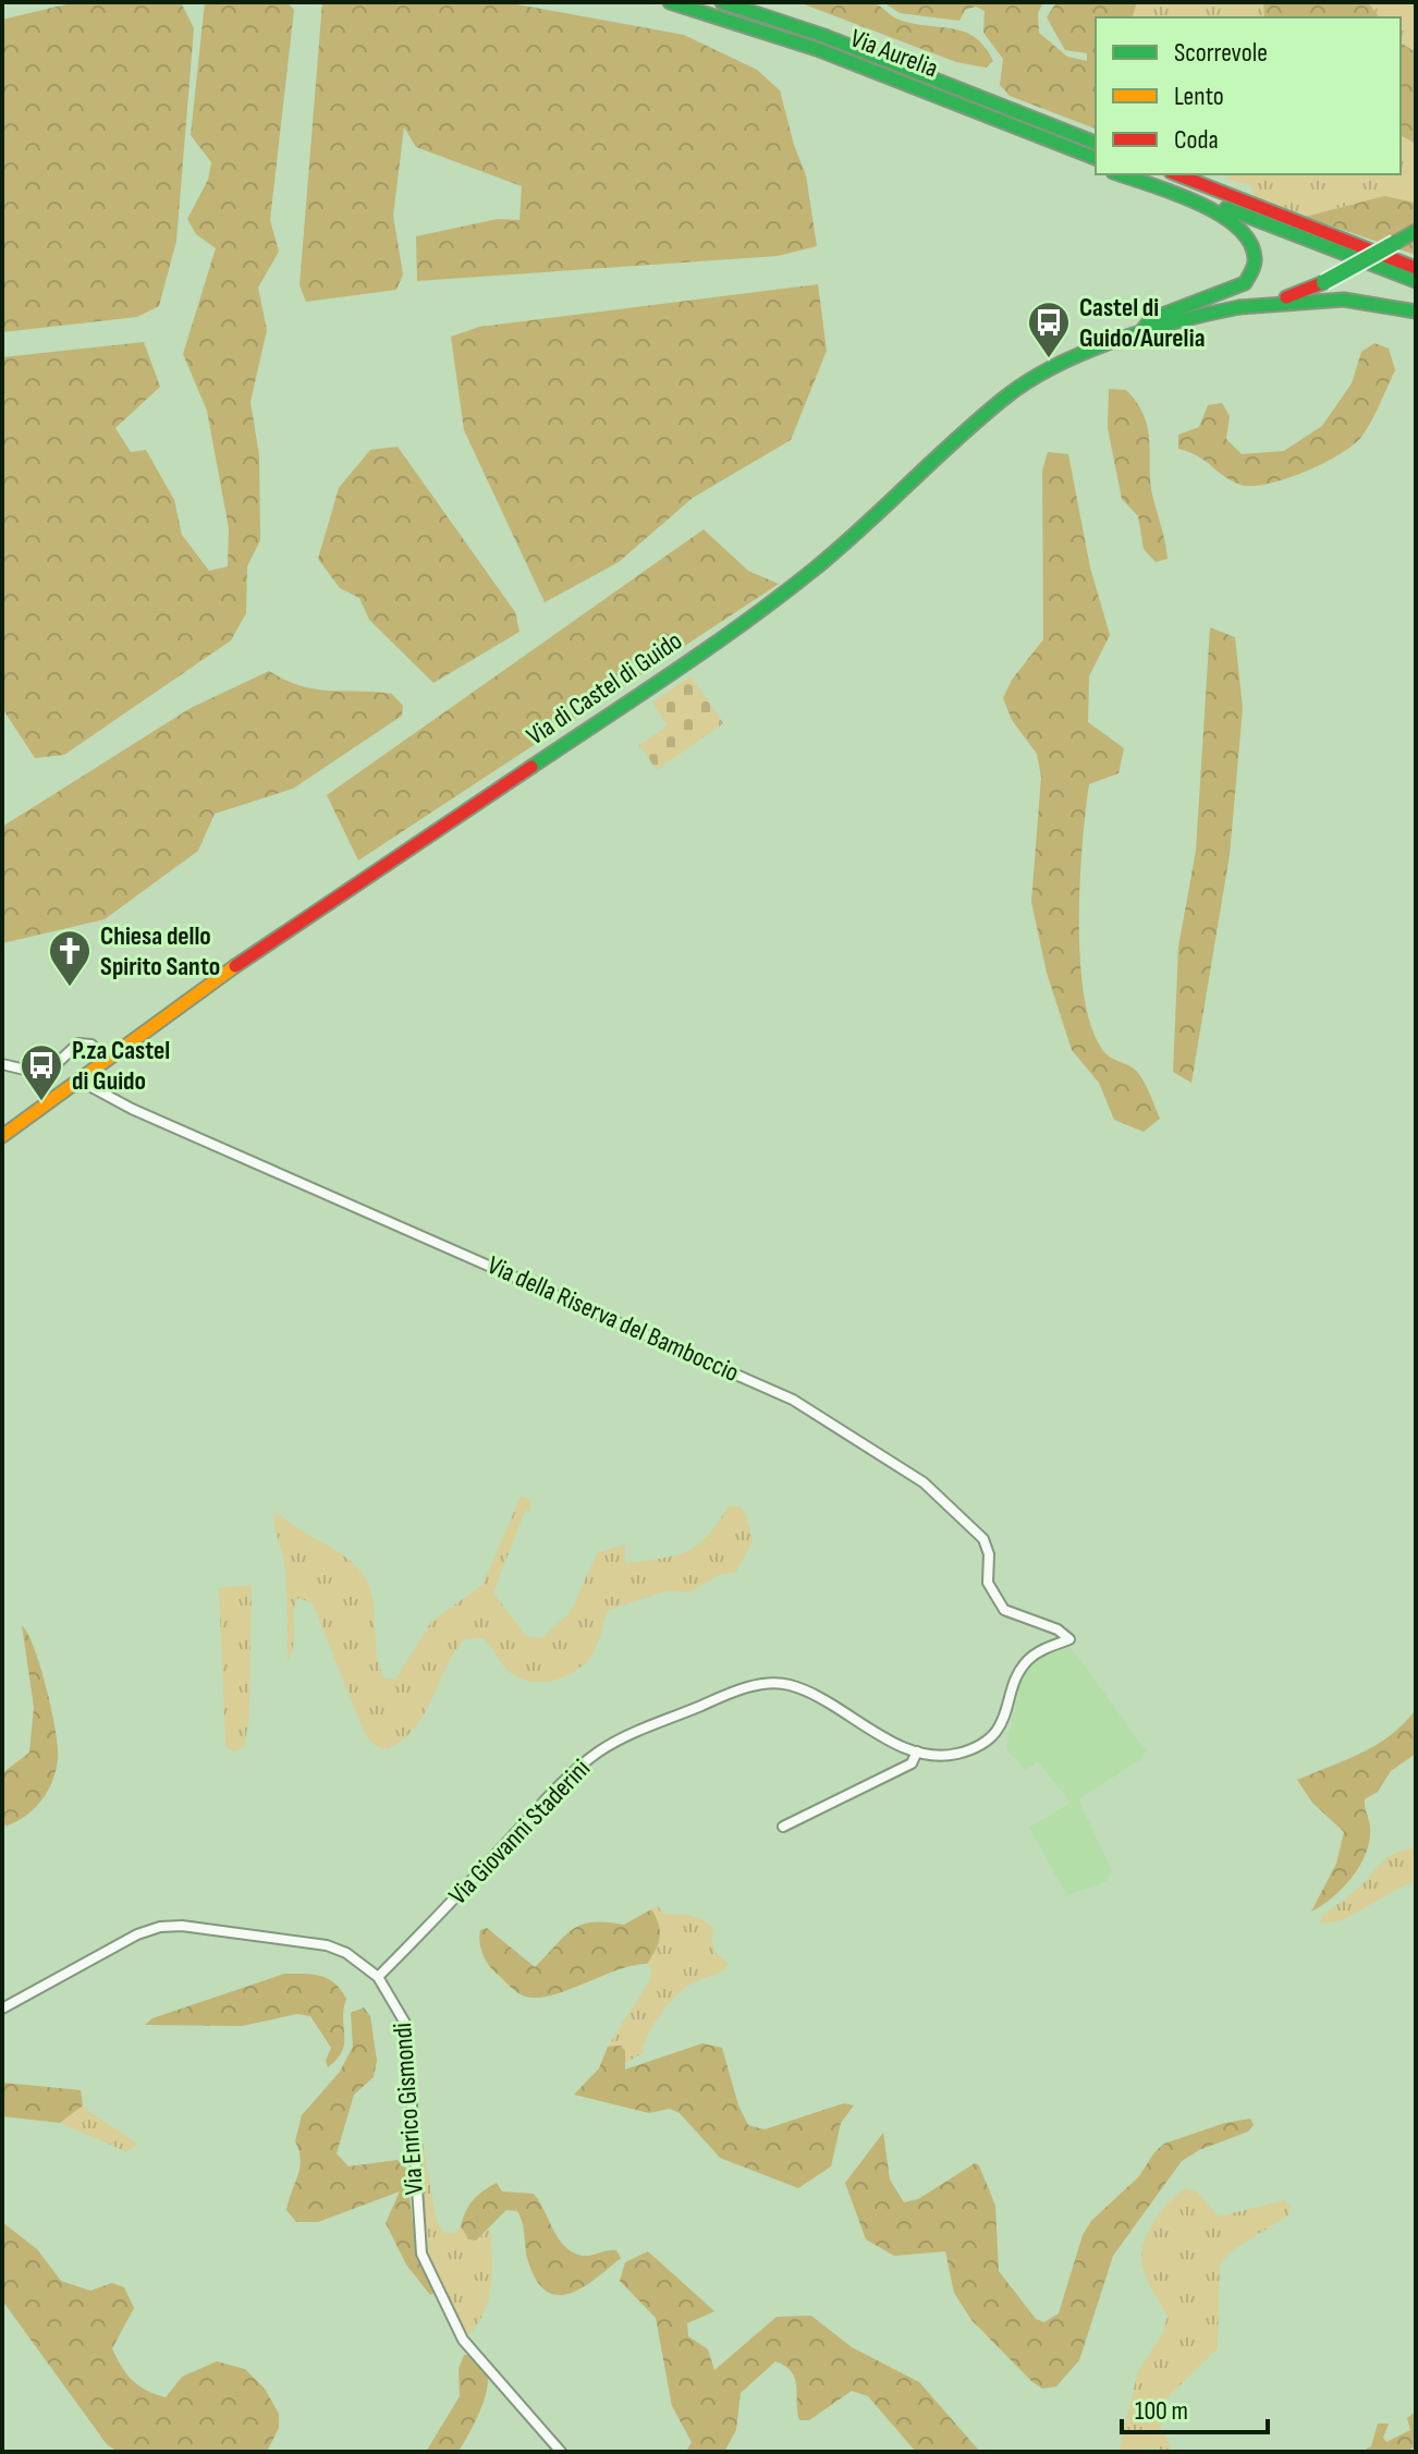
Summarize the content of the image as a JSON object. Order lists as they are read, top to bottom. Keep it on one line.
{"streets":{"main road":["Via Aurelia","Via di Castel di Guido"],"street":["Via della Riserva del Bamboccio","Via Giovanni Staderini","Via Enrico Gismondi"]},"crossings":[["Via di Castel di Guido","Via della Riserva del Bamboccio"],["Via della Riserva del Bamboccio","Via Giovanni Staderini"],["Via Giovanni Staderini","Via Enrico Gismondi"]],"places":{"bus stop":["Castel di Guido/Aurelia","P.za Castel di Guido"],"church":["Chiesa dello Spirito Santo"]},"legend":["Scorrevole","Lento","Coda"],"scale_bar":"100 m"}
